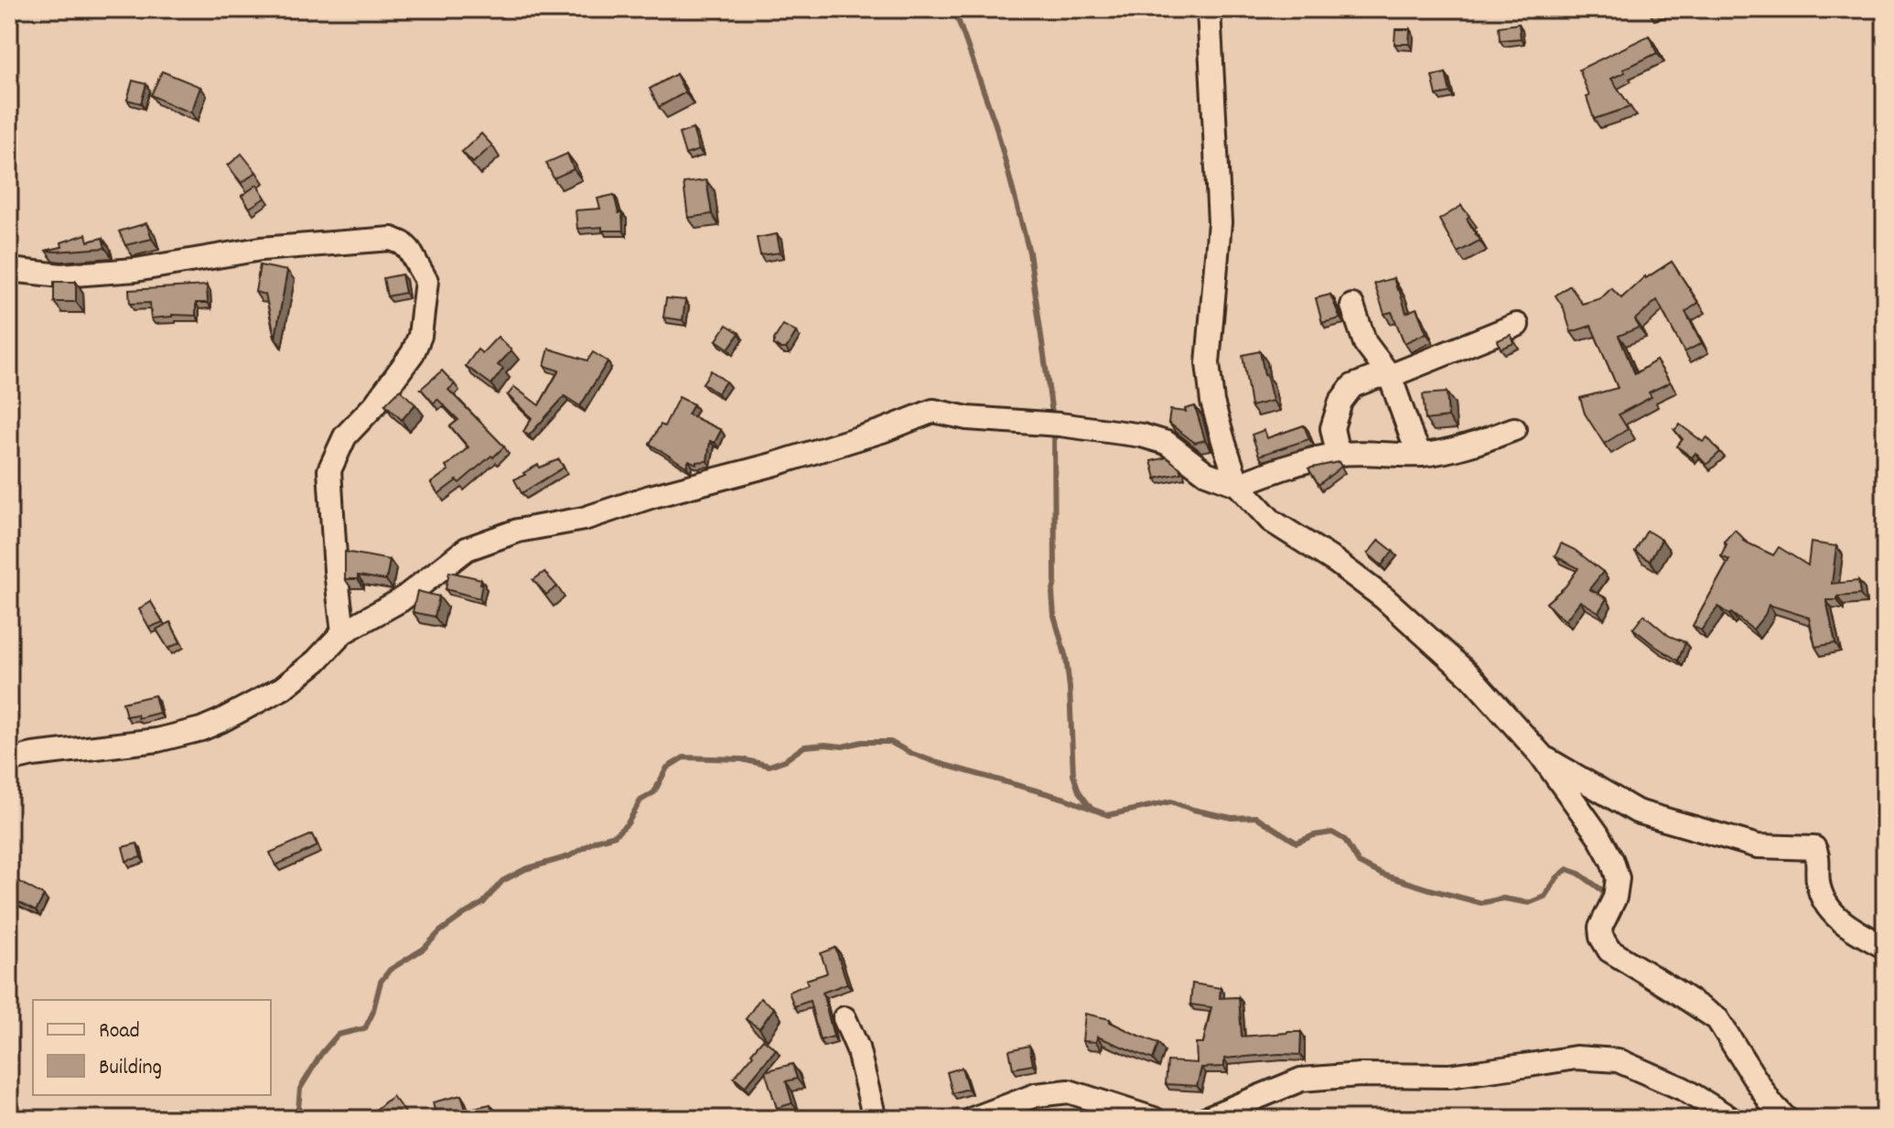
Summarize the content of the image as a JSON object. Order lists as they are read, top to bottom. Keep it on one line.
{"legend":["Road","Building"]}
